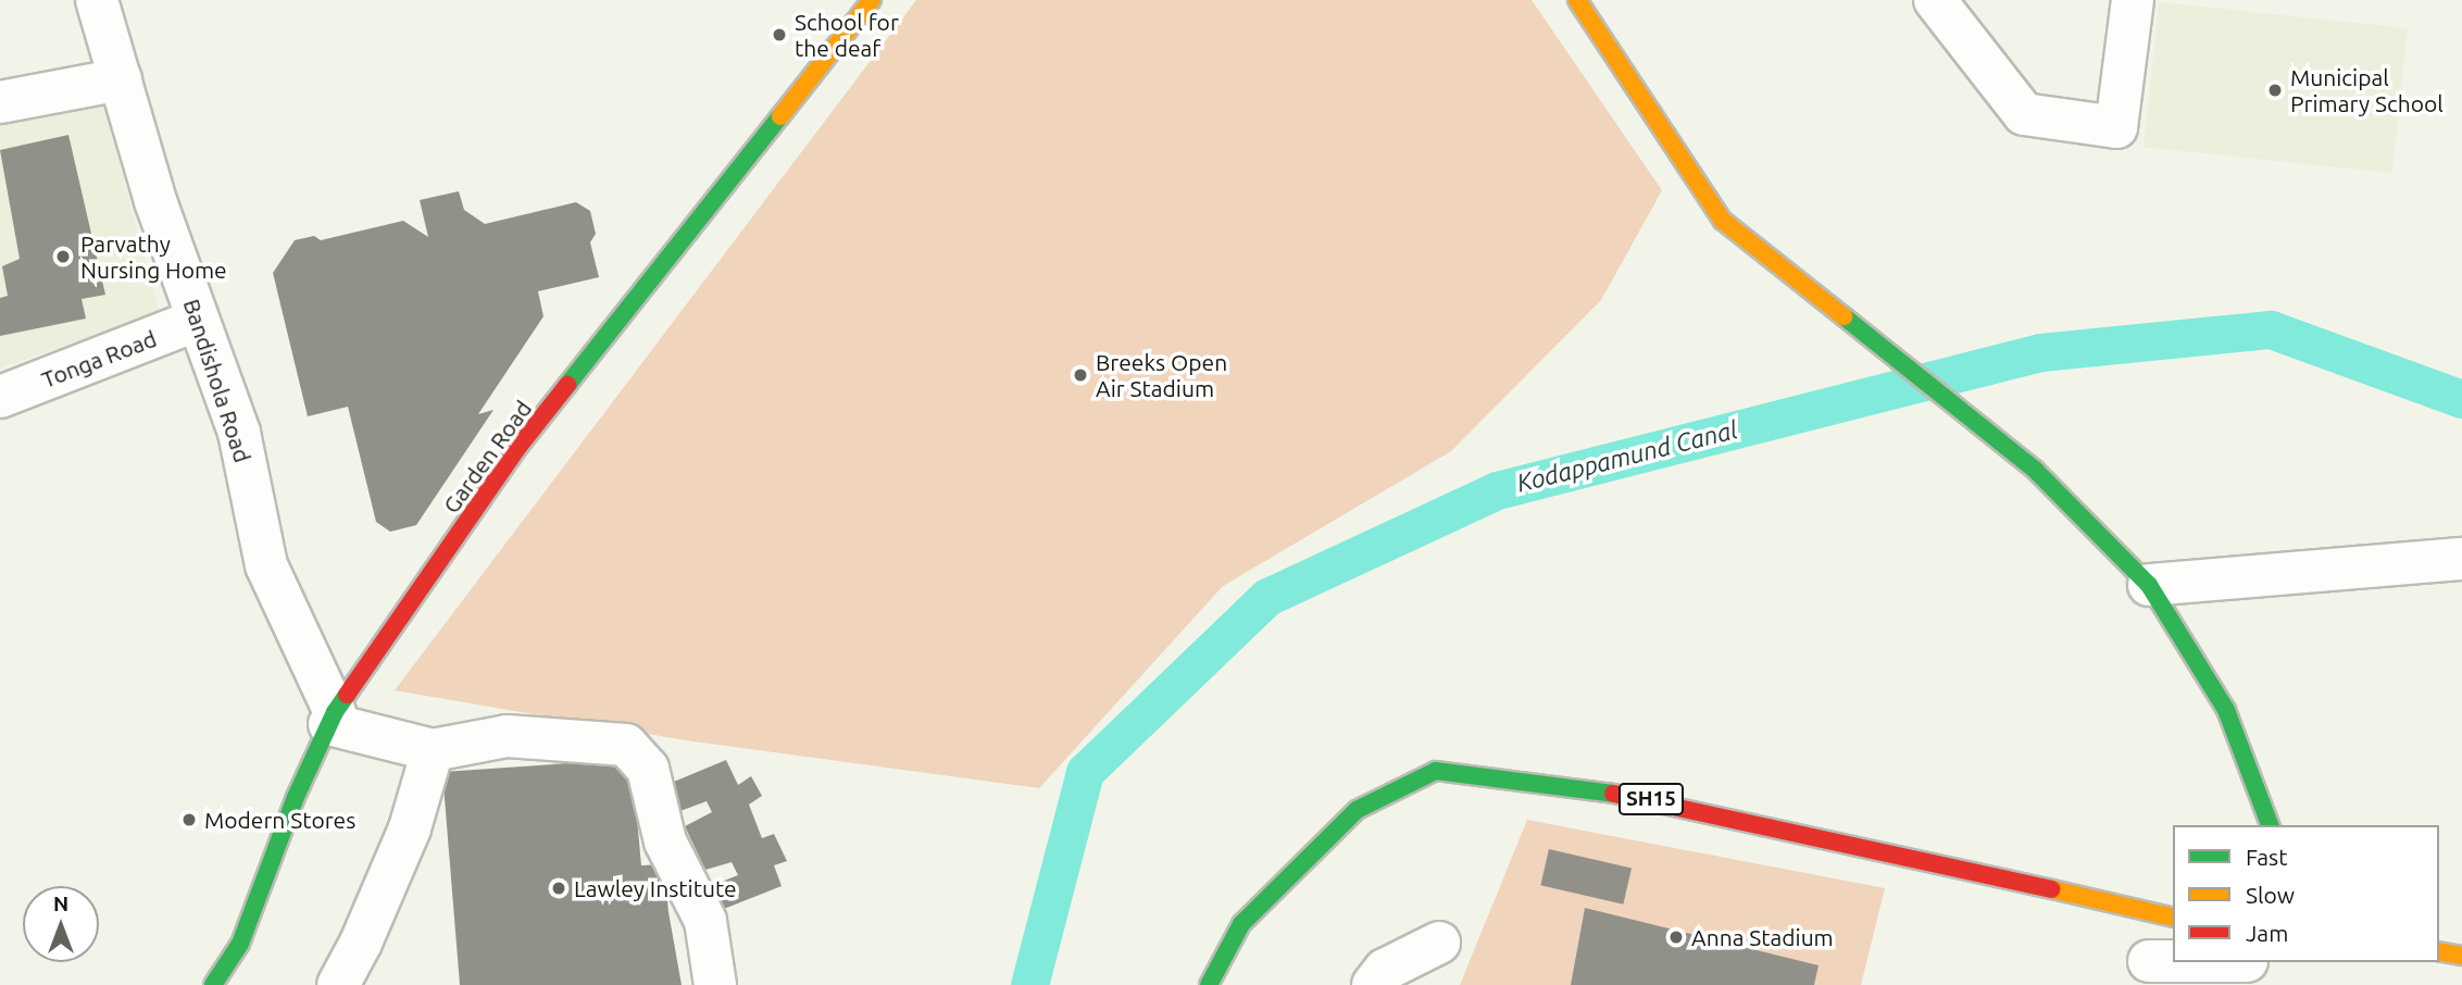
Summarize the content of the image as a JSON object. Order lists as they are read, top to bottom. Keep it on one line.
{"streets":{"street":["Tonga Road","Bandishola Road","Garden Road","SH15"]},"crossings":[["Tonga Road","Bandishola Road"],["Bandishola Road","Garden Road"]],"water":["Kodappamund Canal"],"places":["School for the deaf","Municipal Primary School","Parvathy Nursing Home","Breeks Open Air Stadium","Modern Stores","Lawley Institute","Anna Stadium"],"legend":["Fast","Slow","Jam"],"north":"top"}
